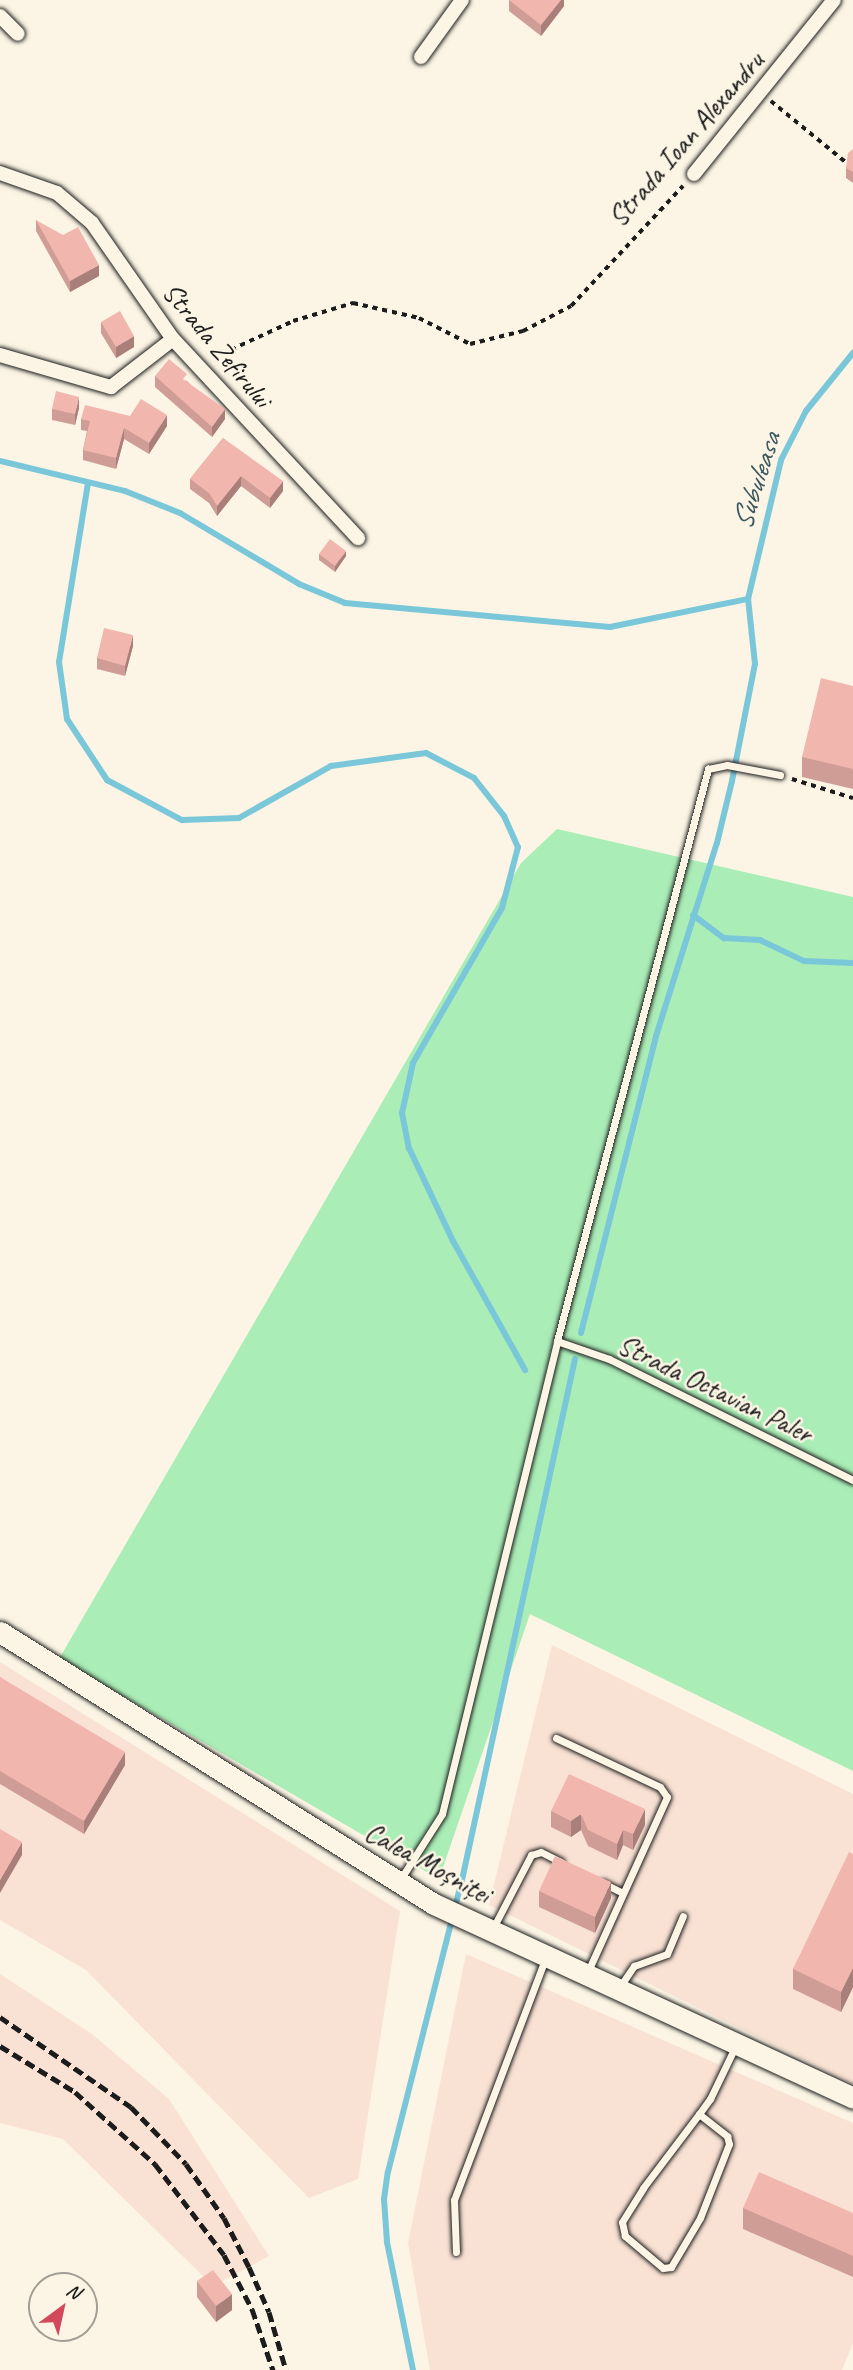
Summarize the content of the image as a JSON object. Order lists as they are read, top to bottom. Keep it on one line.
{"streets":{"street":["Strada Ioan Alexandru","Strada Zefirului","Calea Moșniței"],"lane":["Strada Octavian Paler"]},"crossings":[["Strada Ioan Alexandru","Strada Zefirului"]],"water":["Subuleasa"],"north":"top right"}
